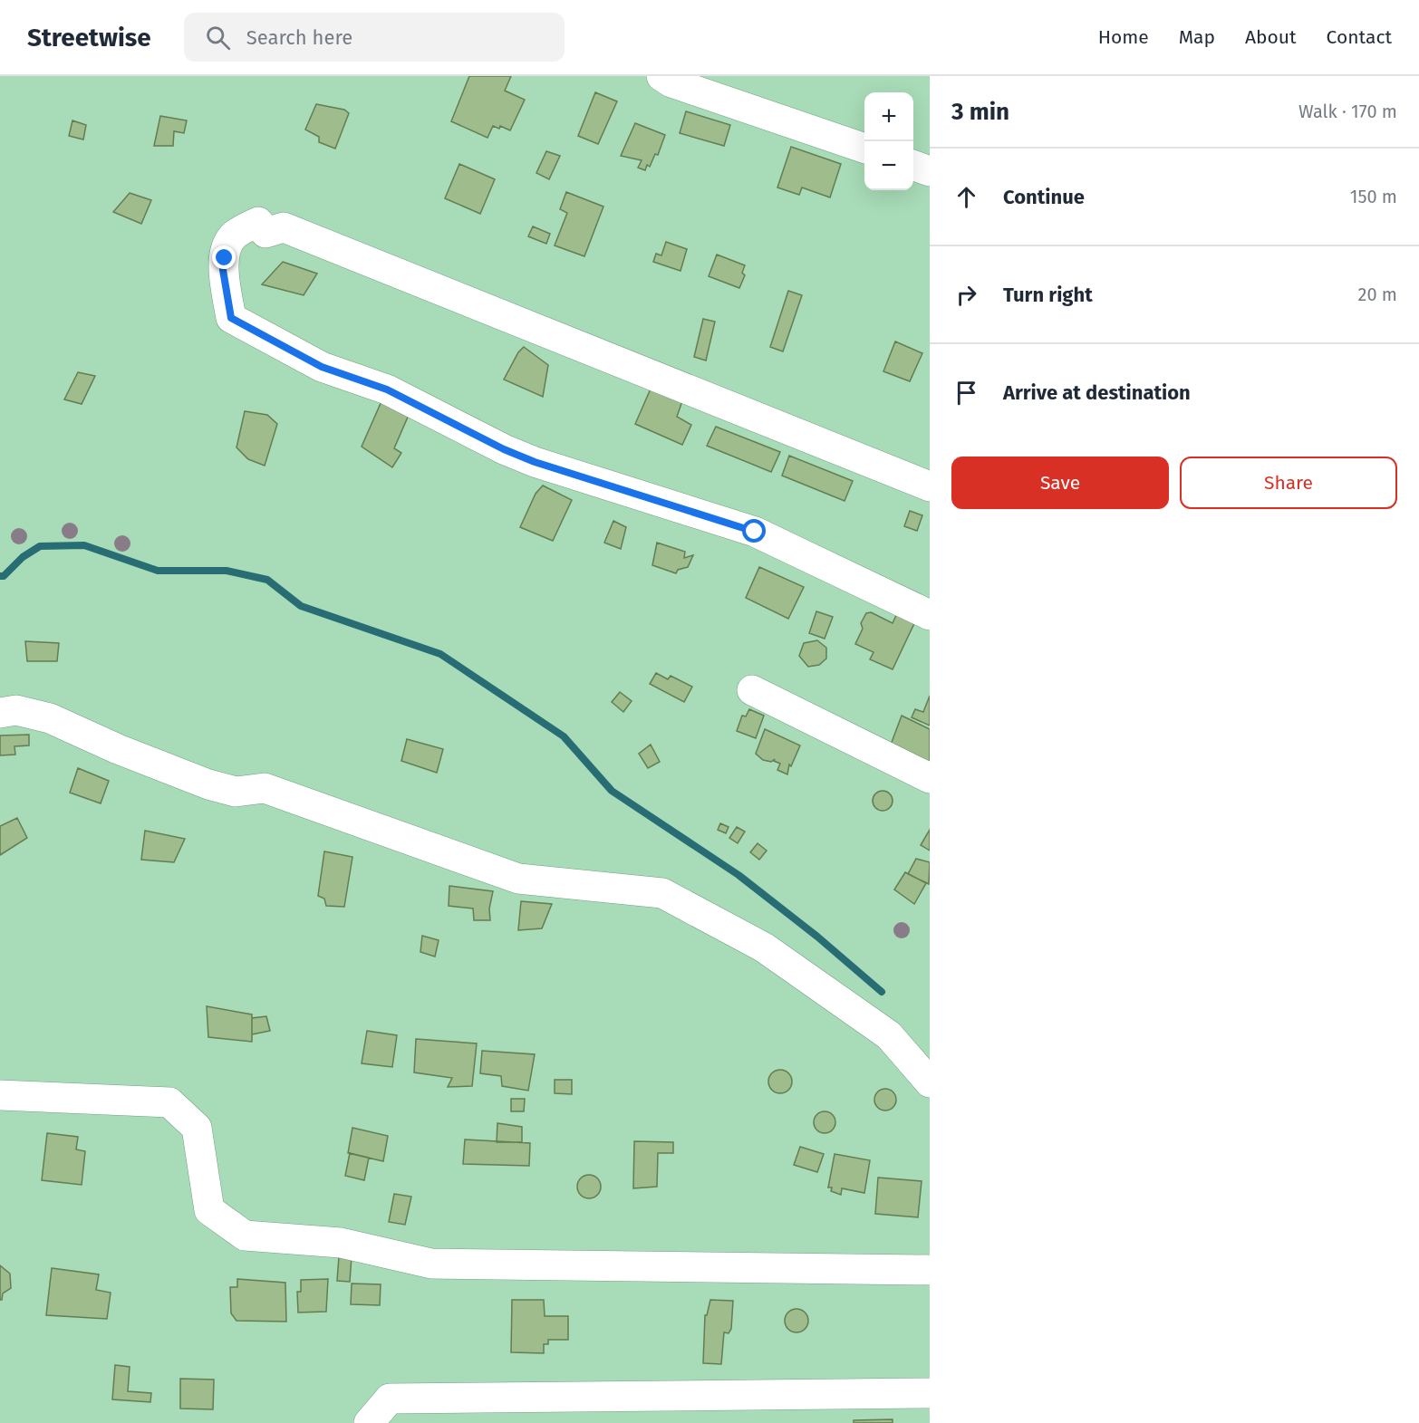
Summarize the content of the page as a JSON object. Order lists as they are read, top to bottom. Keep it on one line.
{"page":{"header":"Streetwise","search":"Search here","nav":["Home","Map","About","Contact"],"heading":["3 min","Walk · 170 m"],"map_buttons":["+","−"],"list":[["Continue","150 m"],["Turn right","20 m"],"Arrive at destination"],"buttons":["Save","Share"]}}
